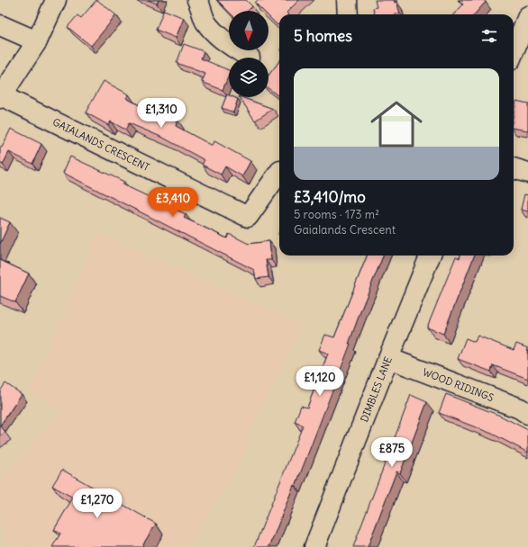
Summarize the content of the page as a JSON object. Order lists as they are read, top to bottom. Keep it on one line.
{"streets":{"street":["GAIALANDS CRESCENT","WOOD RIDINGS","DIMBLES LANE"]},"crossings":[["WOOD RIDINGS","DIMBLES LANE"]],"north":"bottom","page":{"heading":"5 homes","list":[{"name":"£3,410/mo","note":"5 rooms · 173 m² · Gaialands Crescent"}],"price":["£1,310","£3,410","£1,120","£875","£1,270"]}}
